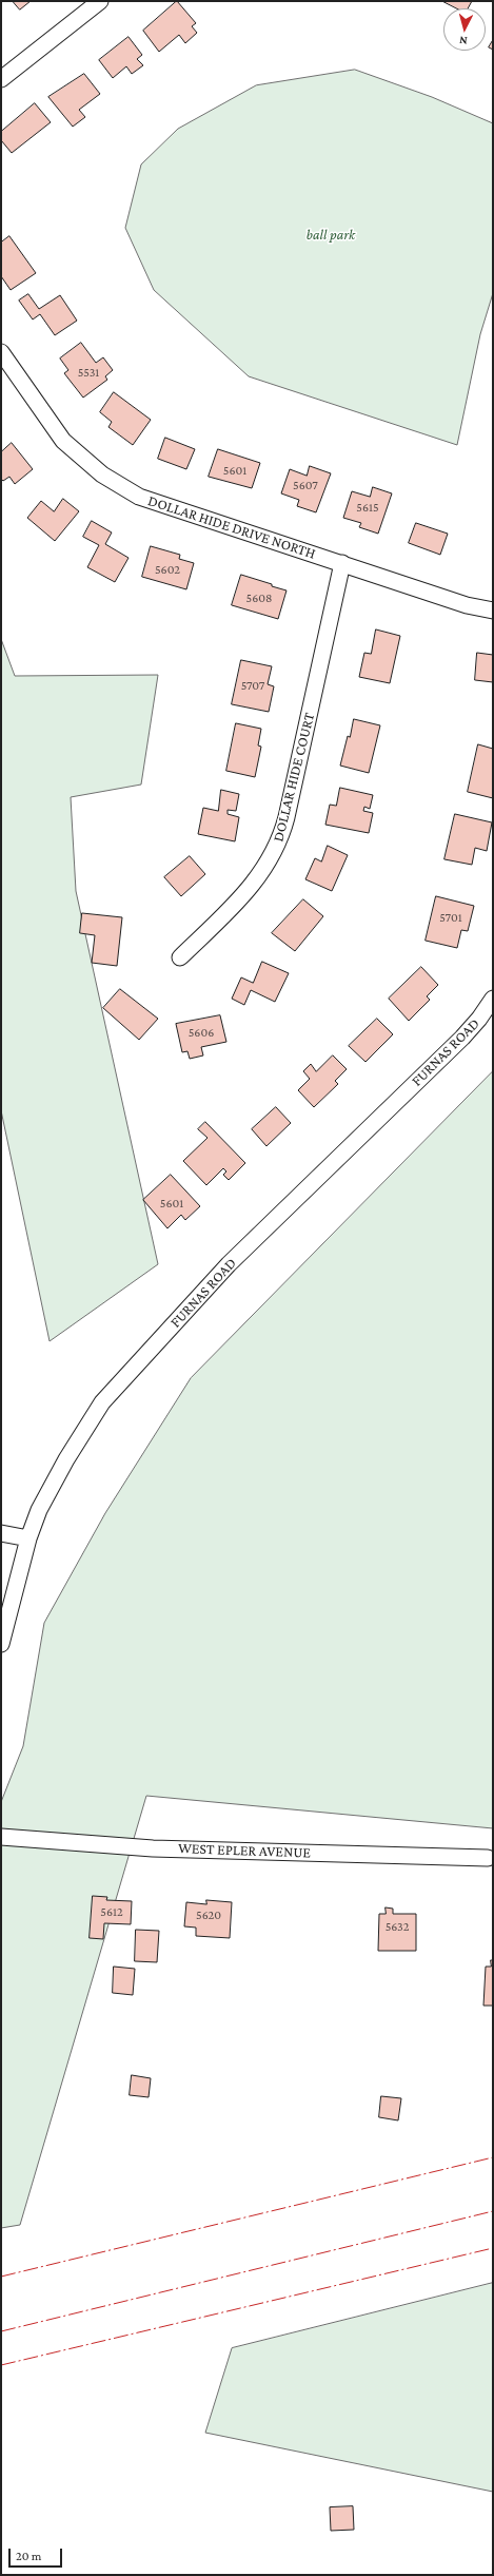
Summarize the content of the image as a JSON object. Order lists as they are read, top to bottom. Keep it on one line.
{"streets":{"street":["DOLLAR HIDE DRIVE NORTH","DOLLAR HIDE COURT","FURNAS ROAD","WEST EPLER AVENUE"]},"crossings":[["DOLLAR HIDE DRIVE NORTH","DOLLAR HIDE COURT"]],"parks":["ball park"],"house_numbers":["5531","5601","5607","5615","5602","5608","5707","5701","5606","5601","5612","5620","5632"],"scale_bar":"20 m","north":"bottom"}
